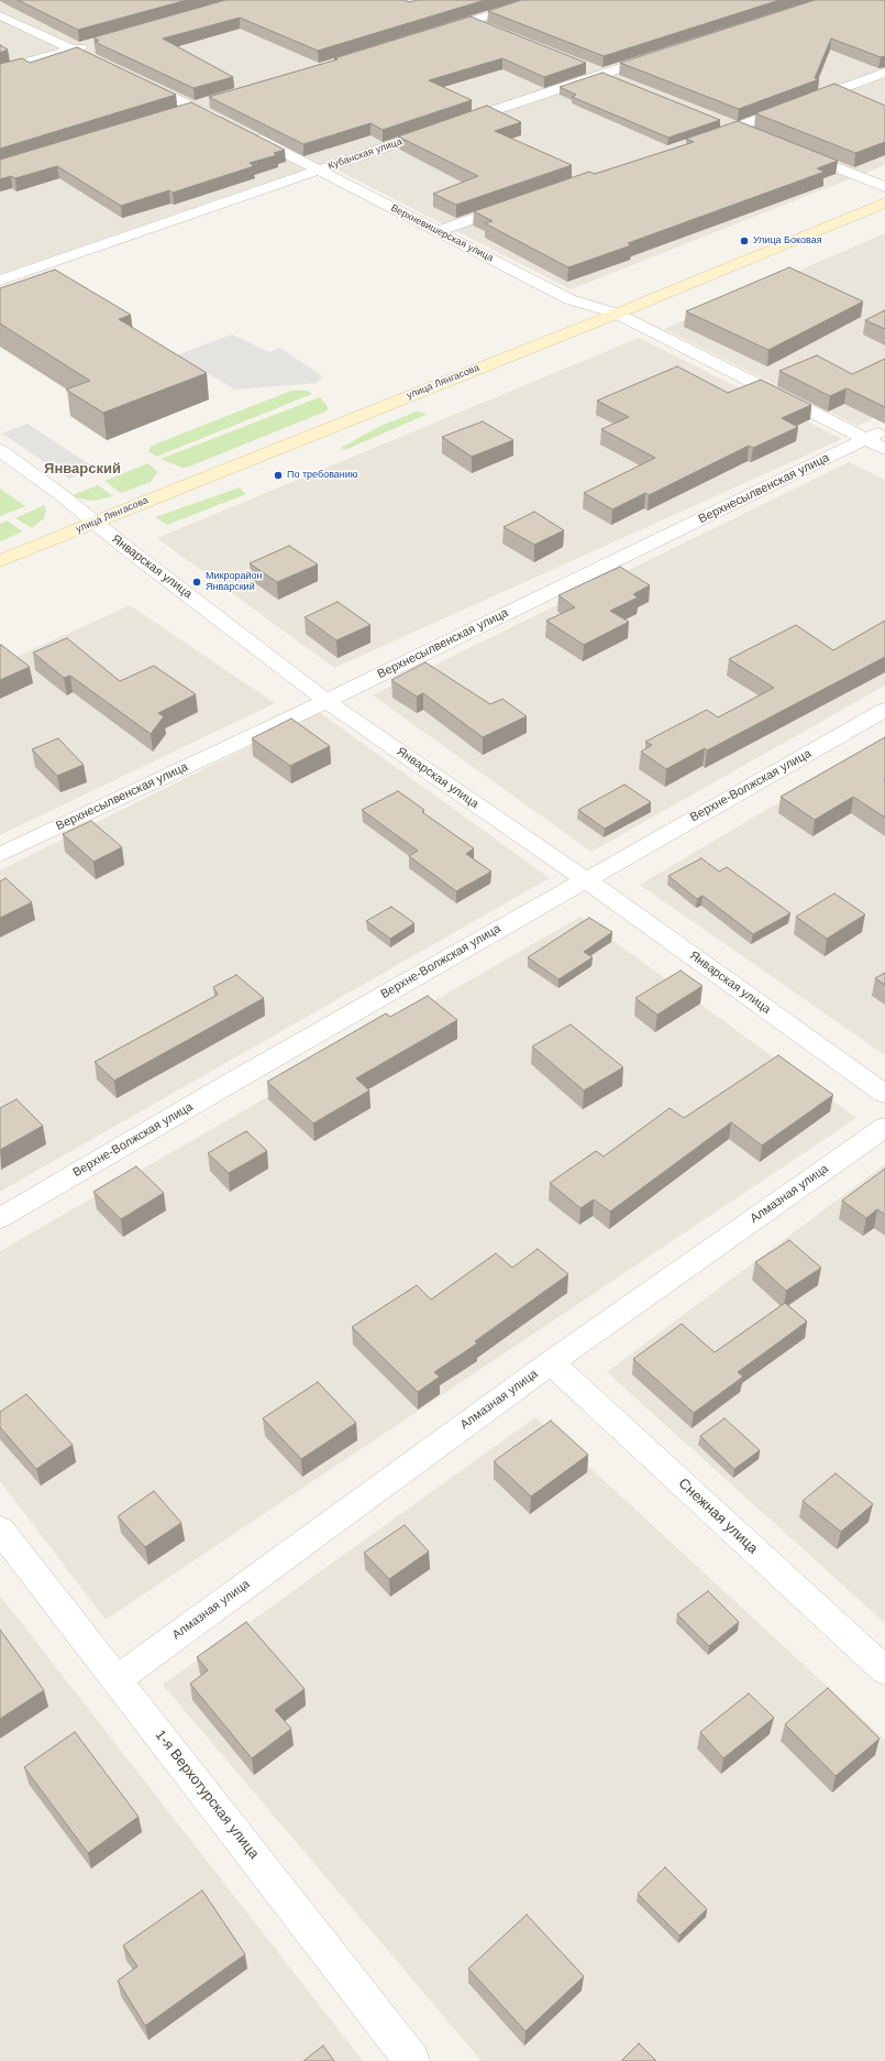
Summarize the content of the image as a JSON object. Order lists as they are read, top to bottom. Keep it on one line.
{"streets":{"main road":["улица Лянгасова"],"street":["Кубанская улица","Верхневишерская улица","Верхнесылвенская улица","Январская улица","Верхне-Волжская улица","Алмазная улица","Снежная улица","1-я Верхотурская улица"]},"crossings":[["Кубанская улица","Верхневишерская улица"],["Верхневишерская улица","улица Лянгасова"],["Верхневишерская улица","Верхнесылвенская улица"],["улица Лянгасова","Январская улица"],["Верхнесылвенская улица","Январская улица"],["Январская улица","Верхне-Волжская улица"],["Алмазная улица","Снежная улица"],["Алмазная улица","1-я Верхотурская улица"]],"districts":["Январский"],"places":["Улица Боковая","По требованию","Микрорайон Январский"]}
